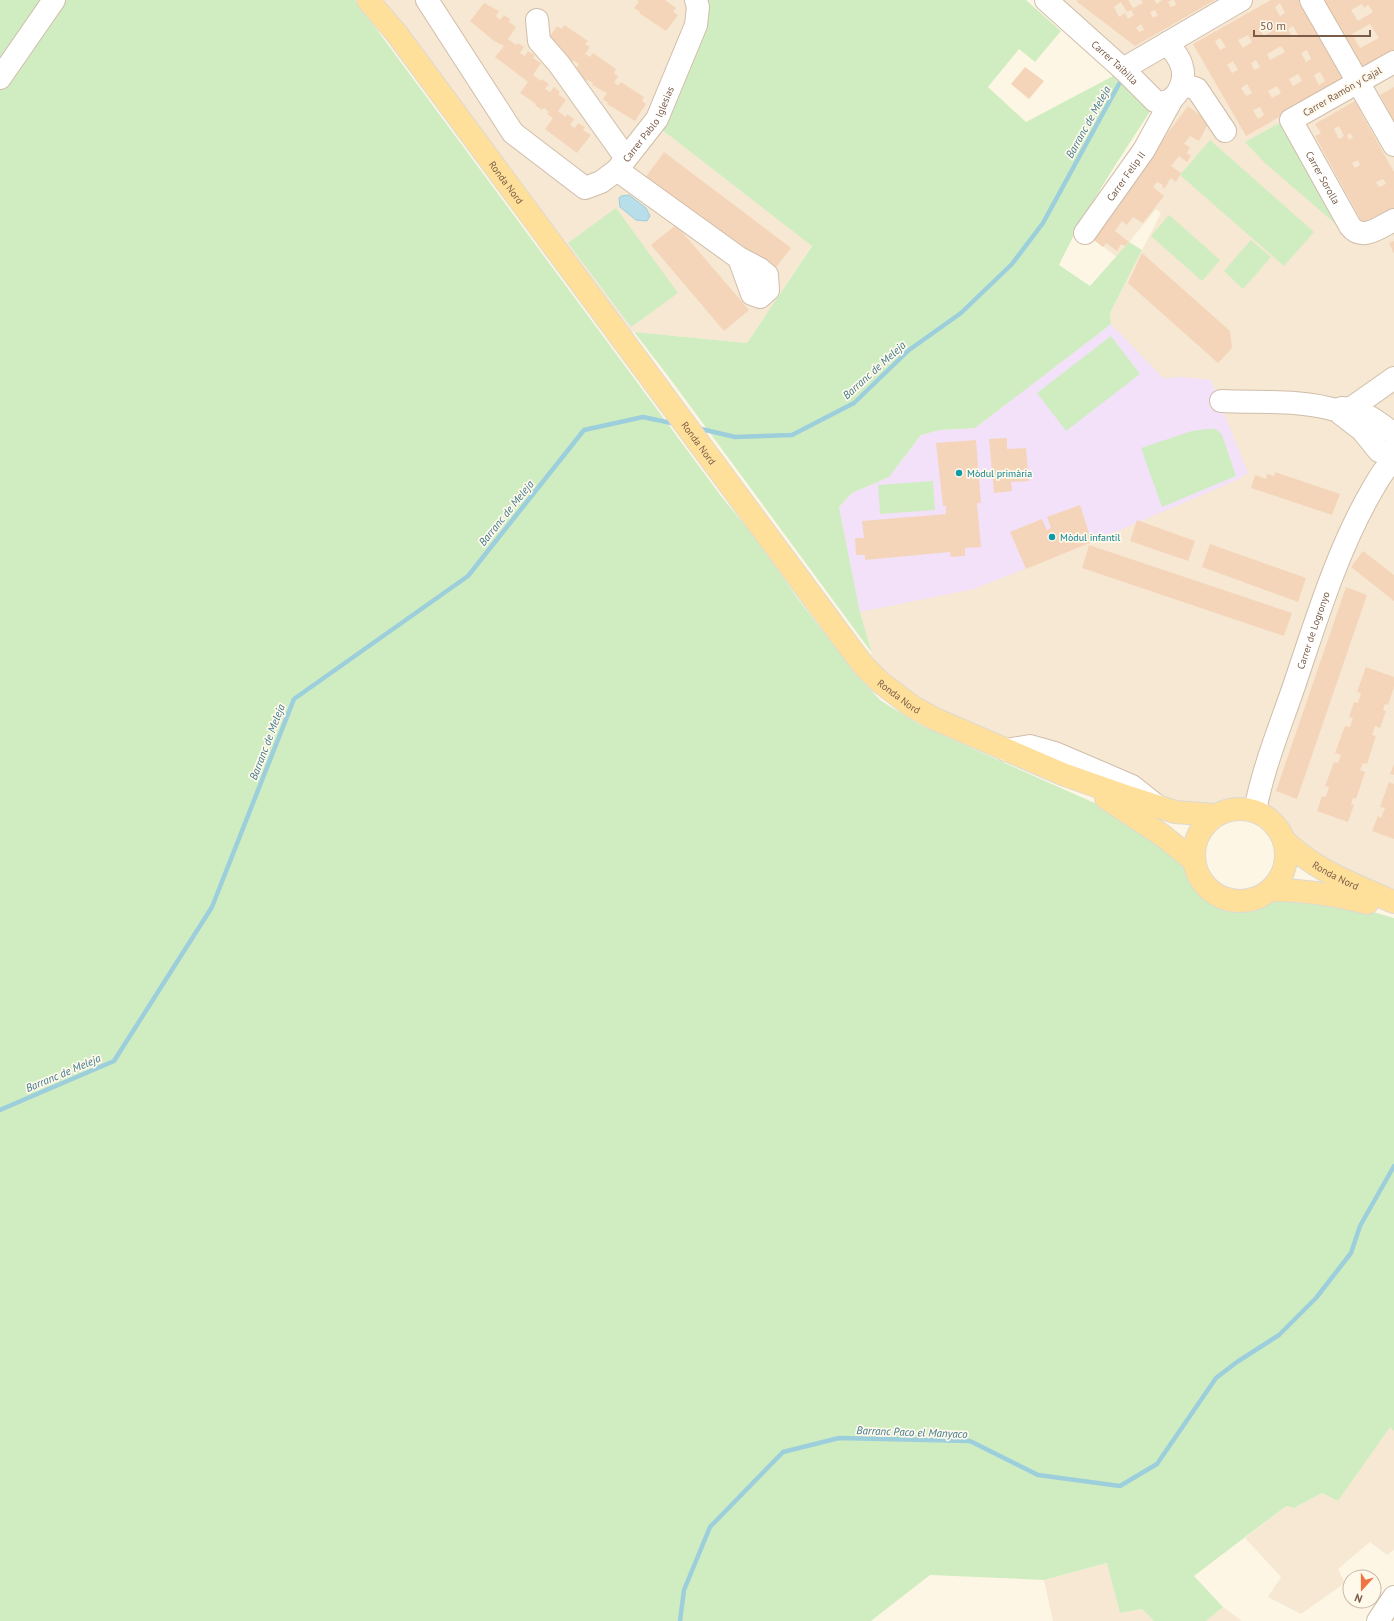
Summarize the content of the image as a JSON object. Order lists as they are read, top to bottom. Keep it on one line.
{"streets":{"main road":["Ronda Nord"],"street":["Carrer Taibilla","Carrer Ramón y Cajal","Carrer Pablo Iglesias","Carrer Felip II","Carrer Sorolla","Carrer de Logronyo"]},"crossings":[["Carrer Taibilla","Carrer Felip II"],["Carrer Ramón y Cajal","Carrer Sorolla"],["Ronda Nord","Carrer de Logronyo"]],"water":["Barranc de Meleja","Barranc Paco el Manyaco"],"places":["Mòdul primària","Mòdul infantil"],"scale_bar":"50 m","north":"bottom"}
